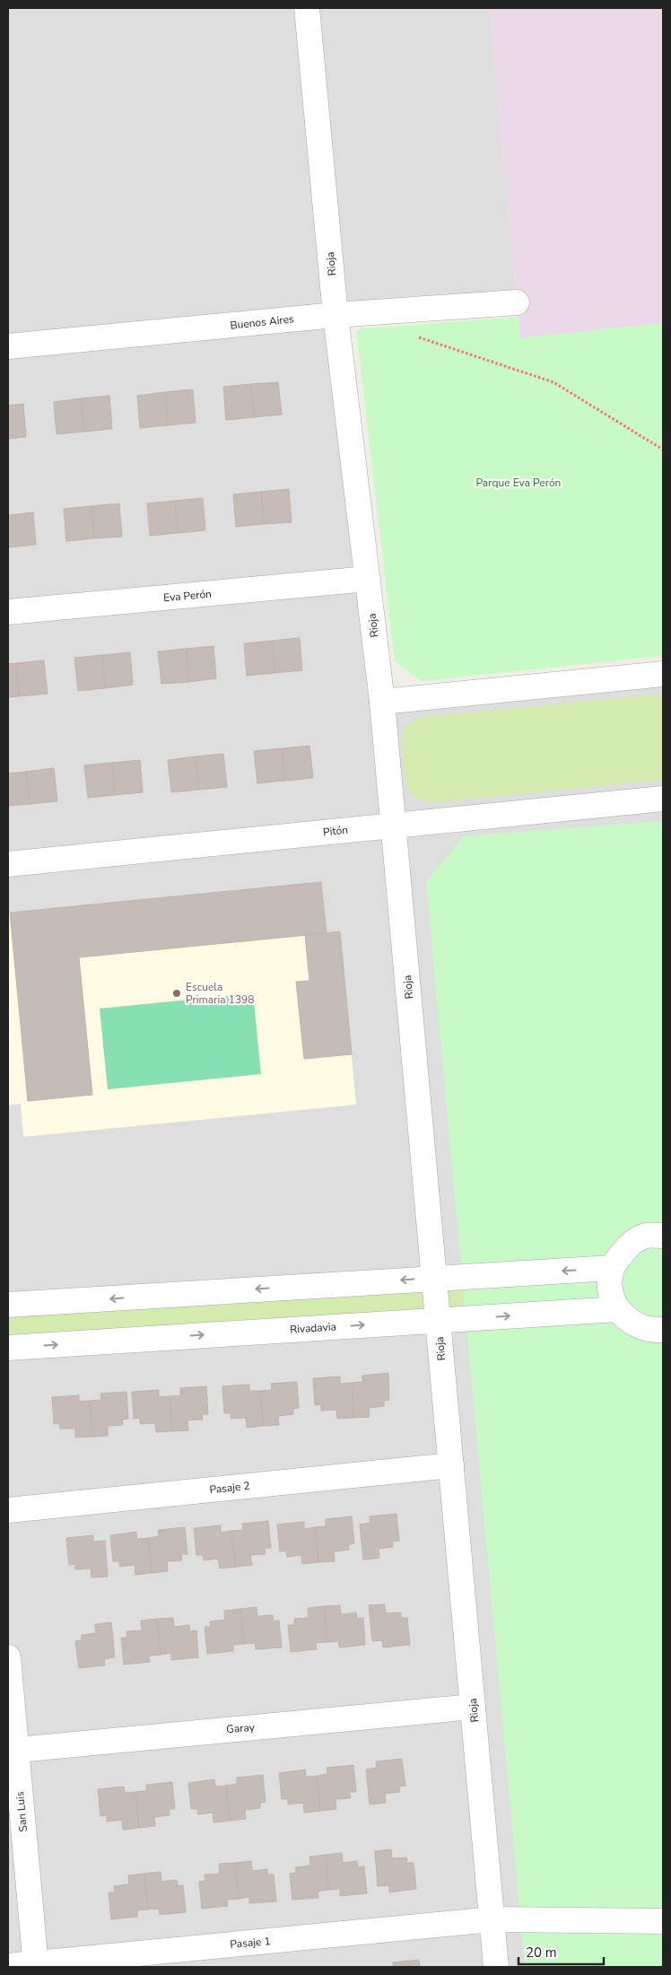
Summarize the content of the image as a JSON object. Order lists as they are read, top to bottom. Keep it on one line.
{"streets":{"street":["Rioja","Buenos Aires","Eva Perón","Pitón","Rivadavia","Pasaje 2","Garay","San Luis","Pasaje 1"]},"crossings":[["Rioja","Buenos Aires"],["Rioja","Eva Perón"],["Rioja","Pitón"],["Rioja","Rivadavia"],["Rioja","Pasaje 2"],["Rioja","Garay"],["Rioja","Pasaje 1"],["Garay","San Luis"],["San Luis","Pasaje 1"]],"parks":["Parque Eva Perón"],"places":["Escuela Primaria 1398"],"scale_bar":"20 m"}
